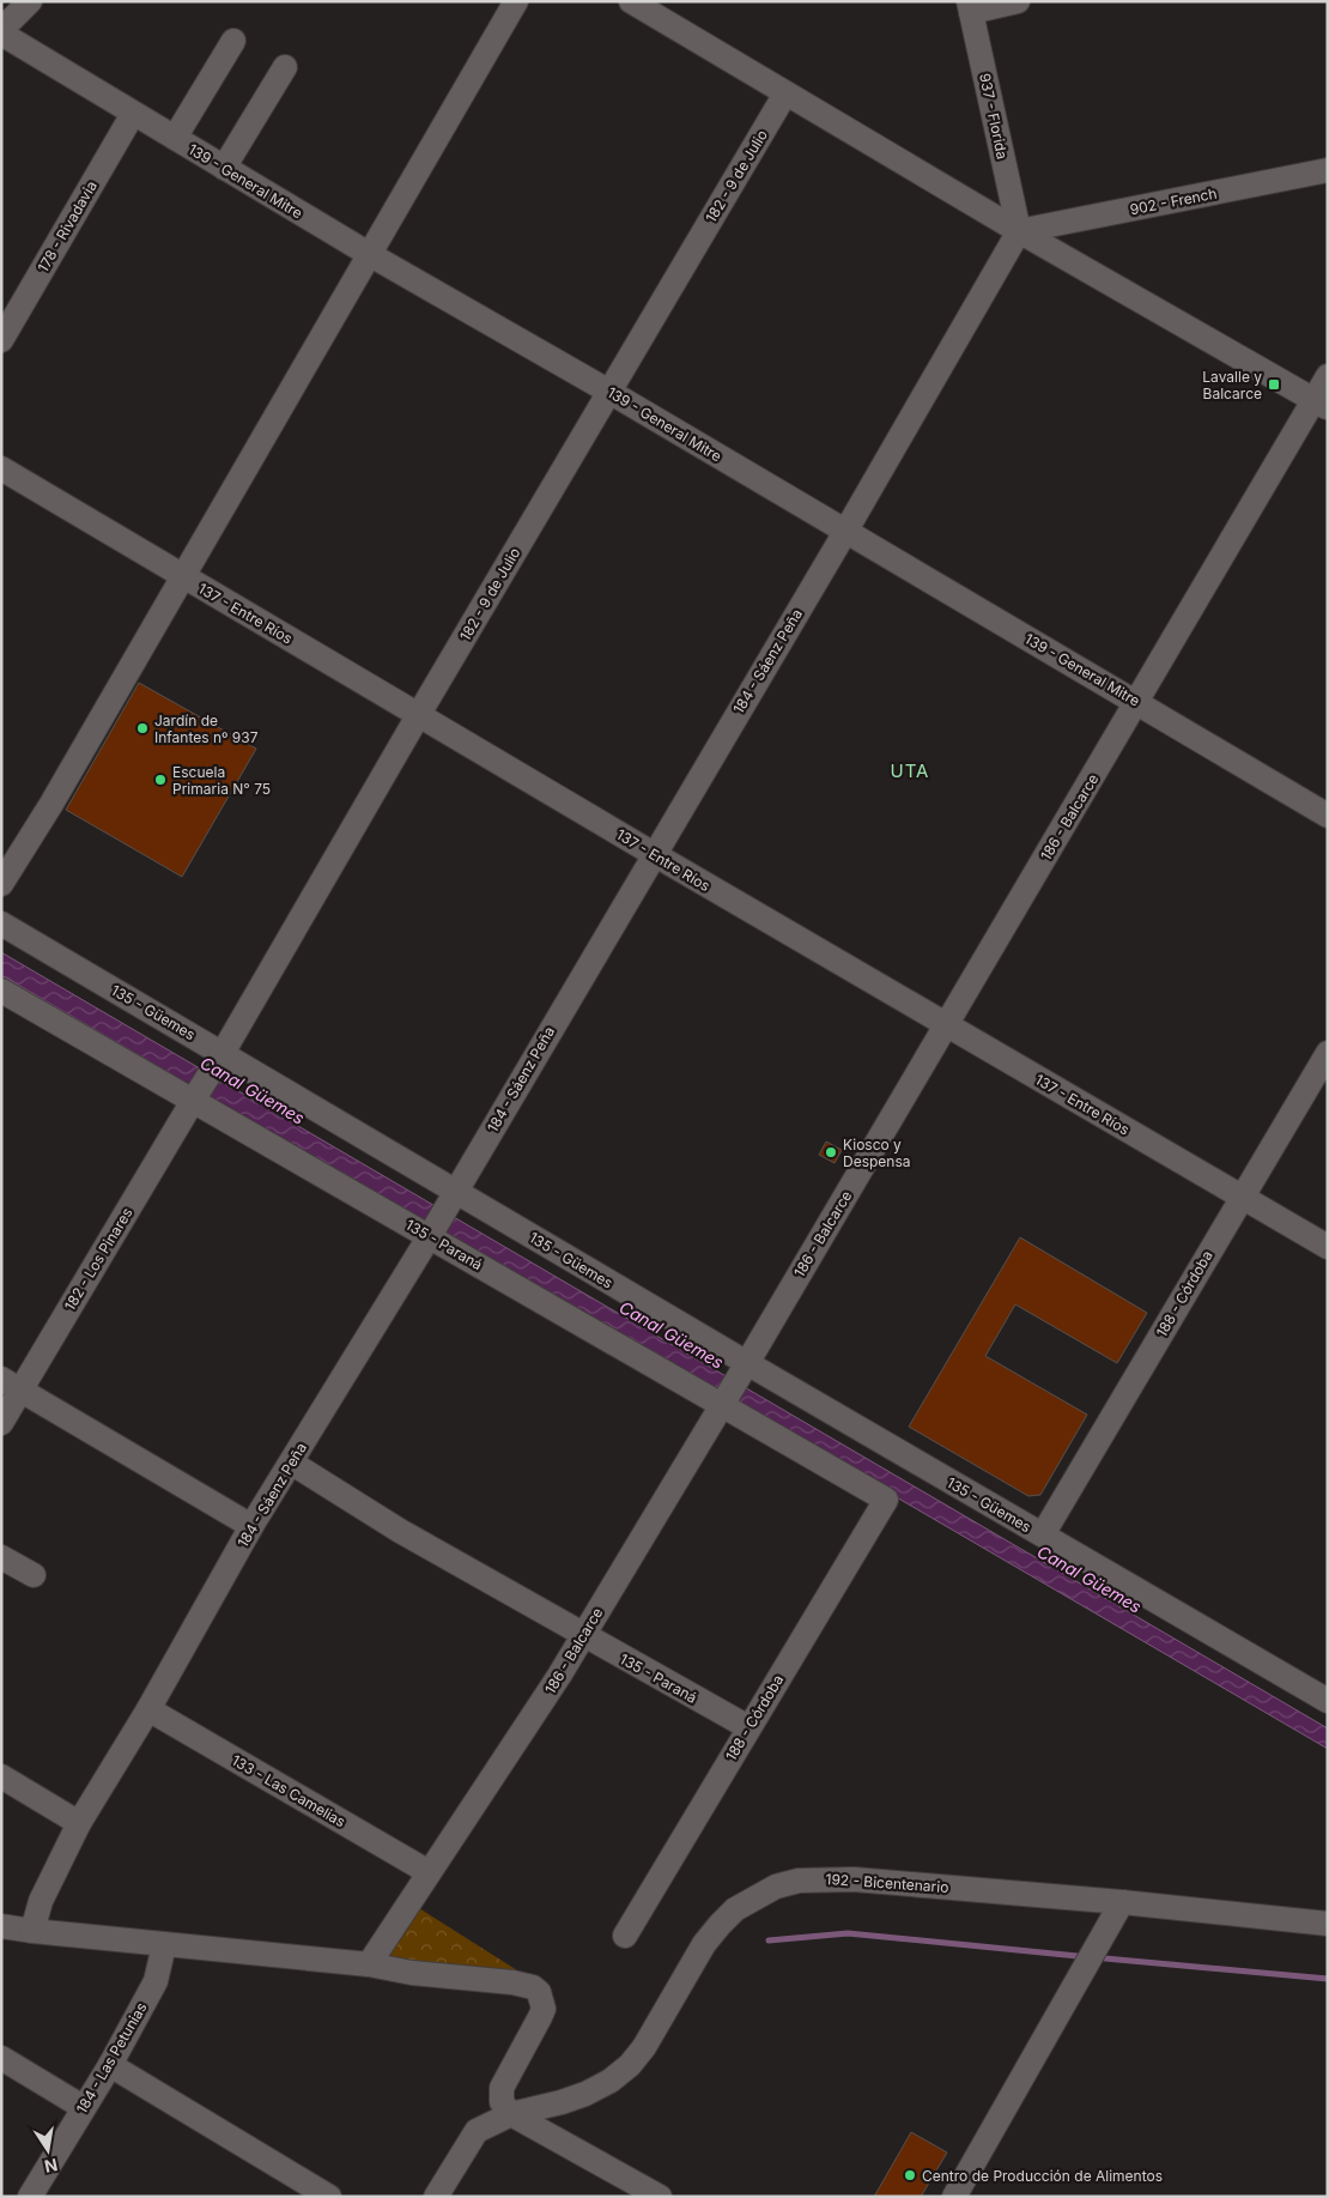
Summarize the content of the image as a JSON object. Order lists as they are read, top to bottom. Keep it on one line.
{"streets":{"street":["937 - Florida","182 - 9 de Julio","139 - General Mitre","902 - French","178 - Rivadavia","137 - Entre Ríos","184 - Sáenz Peña","186 - Balcarce","135 - Güemes","135 - Paraná","182 - Los Pinares","188 - Córdoba","133 - Las Camelias","192 - Bicentenario","184 - Las Petunias"]},"crossings":[["937 - Florida","902 - French"],["937 - Florida","184 - Sáenz Peña"],["182 - 9 de Julio","139 - General Mitre"],["182 - 9 de Julio","137 - Entre Ríos"],["182 - 9 de Julio","135 - Güemes"],["182 - 9 de Julio","135 - Paraná"],["182 - 9 de Julio","182 - Los Pinares"],["139 - General Mitre","178 - Rivadavia"],["139 - General Mitre","184 - Sáenz Peña"],["139 - General Mitre","186 - Balcarce"],["902 - French","184 - Sáenz Peña"],["137 - Entre Ríos","184 - Sáenz Peña"],["137 - Entre Ríos","186 - Balcarce"],["137 - Entre Ríos","188 - Córdoba"],["184 - Sáenz Peña","135 - Güemes"],["184 - Sáenz Peña","135 - Paraná"],["184 - Sáenz Peña","133 - Las Camelias"],["186 - Balcarce","135 - Güemes"],["186 - Balcarce","135 - Paraná"],["186 - Balcarce","133 - Las Camelias"],["135 - Güemes","188 - Córdoba"],["135 - Paraná","182 - Los Pinares"],["135 - Paraná","188 - Córdoba"]],"districts":["UTA"],"water":["Canal Güemes"],"places":{"transit":["Lavalle y Balcarce"],"other":["Jardín de Infantes nº 937","Escuela Primaria N° 75","Kiosco y Despensa","Centro de Producción de Alimentos"]},"north":"bottom"}
